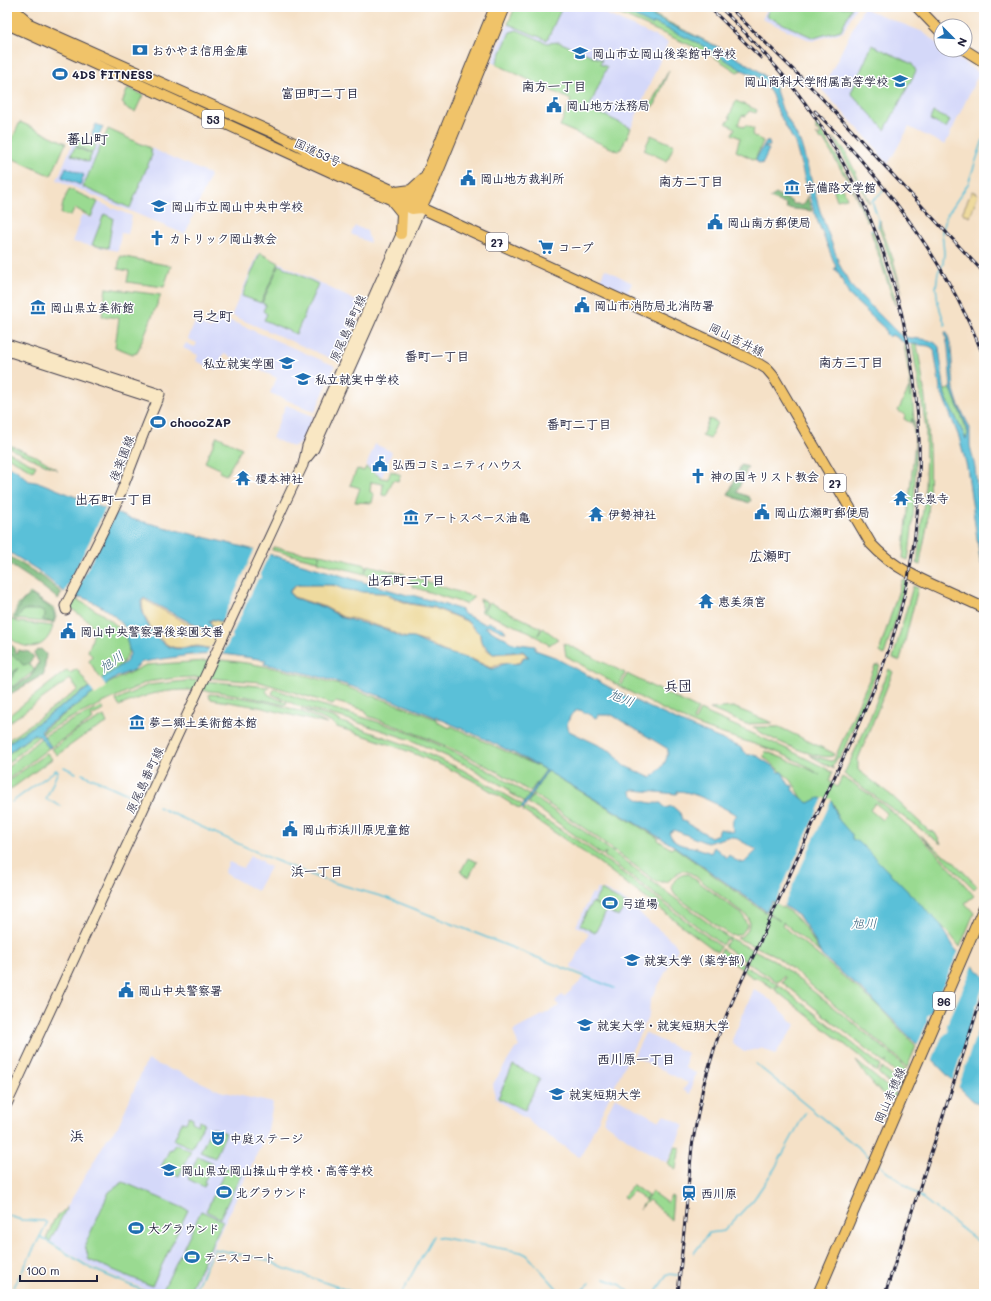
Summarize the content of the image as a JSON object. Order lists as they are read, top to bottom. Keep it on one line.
{"streets":{"main road":["53","国道53号","27","原尾島番町線","岡山吉井線","後楽園線","96","岡山赤穂線"]},"crossings":[["国道53号","原尾島番町線"],["国道53号","岡山吉井線"],["原尾島番町線","岡山吉井線"]],"districts":["南方一丁目","富田町二丁目","蕃山町","南方二丁目","弓之町","番町一丁目","南方三丁目","番町二丁目","出石町一丁目","広瀬町","出石町二丁目","兵団","浜一丁目","西川原一丁目","浜"],"water":["旭川"],"places":{"bank":["おかやま信用金庫"],"school or university":["岡山市立岡山後楽館中学校","岡山商科大学附属高等学校","岡山市立岡山中央中学校","私立就実学園","私立就実中学校","就実大学（薬学部）","就実大学・就実短期大学","就実短期大学","岡山県立岡山操山中学校・高等学校"],"sports":["4DS FITNESS","chocoZAP","弓道場","北グラウンド","大グラウンド","テニスコート"],"public building":["岡山地方法務局","岡山地方裁判所","岡山南方郵便局","岡山市消防局北消防署","弘西コミュニティハウス","岡山広瀬町郵便局","岡山中央警察署後楽園交番","岡山市浜川原児童館","岡山中央警察署"],"museum":["吉備路文学館","岡山県立美術館","アートスペース油亀","夢二郷土美術館本館"],"church":["カトリック岡山教会","神の国キリスト教会"],"supermarket":["コープ"],"temple":["榎本神社","長泉寺","伊勢神社","恵美須宮"],"theatre":["中庭ステージ"],"station":["西川原"]},"scale_bar":"100 m","north":"bottom right"}
